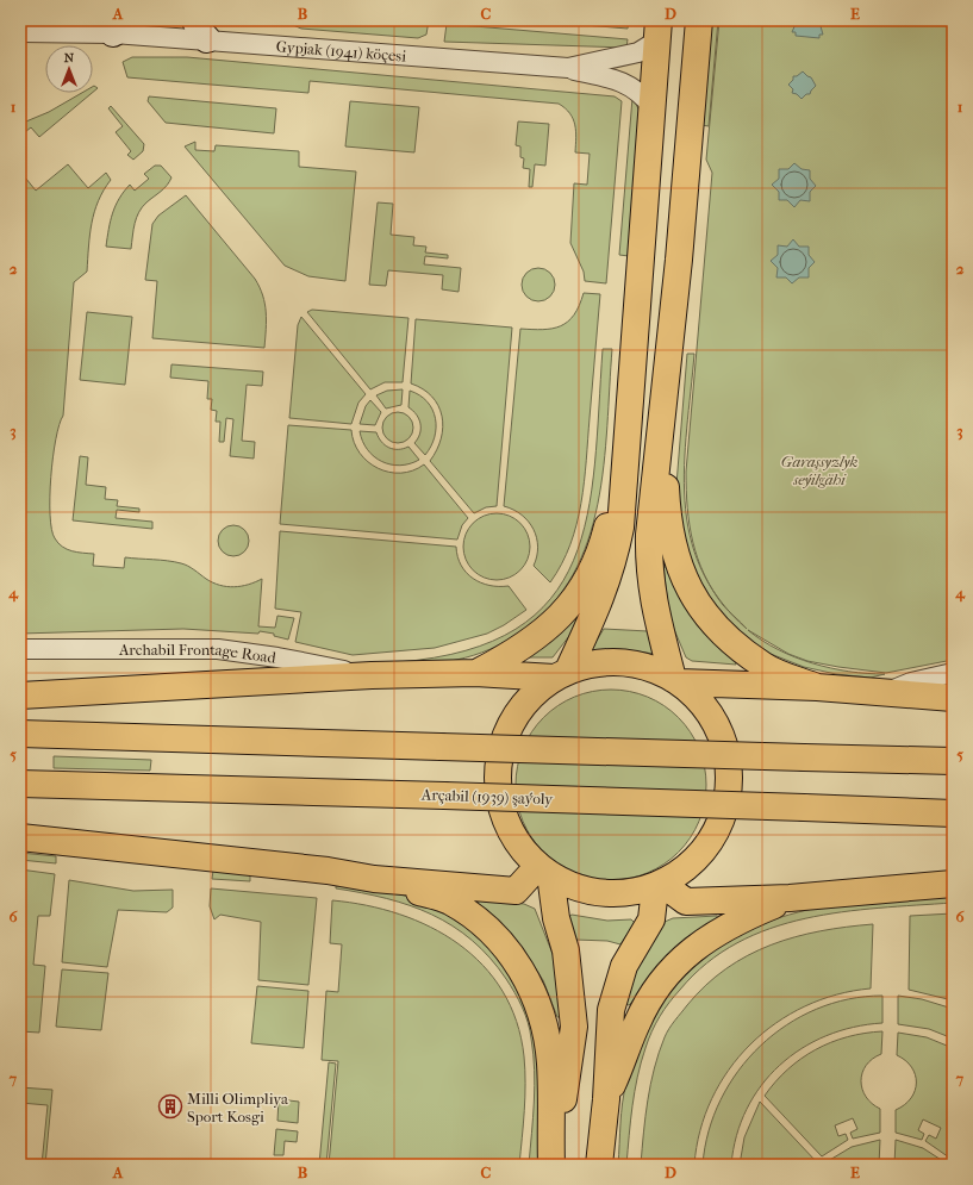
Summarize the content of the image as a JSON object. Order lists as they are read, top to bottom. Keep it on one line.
{"streets":{"main road":["Arçabil (1939) şaýoly"],"street":["Gypjak (1941) köçesi","Archabil Frontage Road"]},"parks":["Garaşsyzlyk seýilgähi"],"places":{"building":["Milli Olimpliya Sport Kosgi"]},"north":"top","grid":{"columns":["A","B","C","D","E"],"rows":["1","2","3","4","5","6","7"]}}
